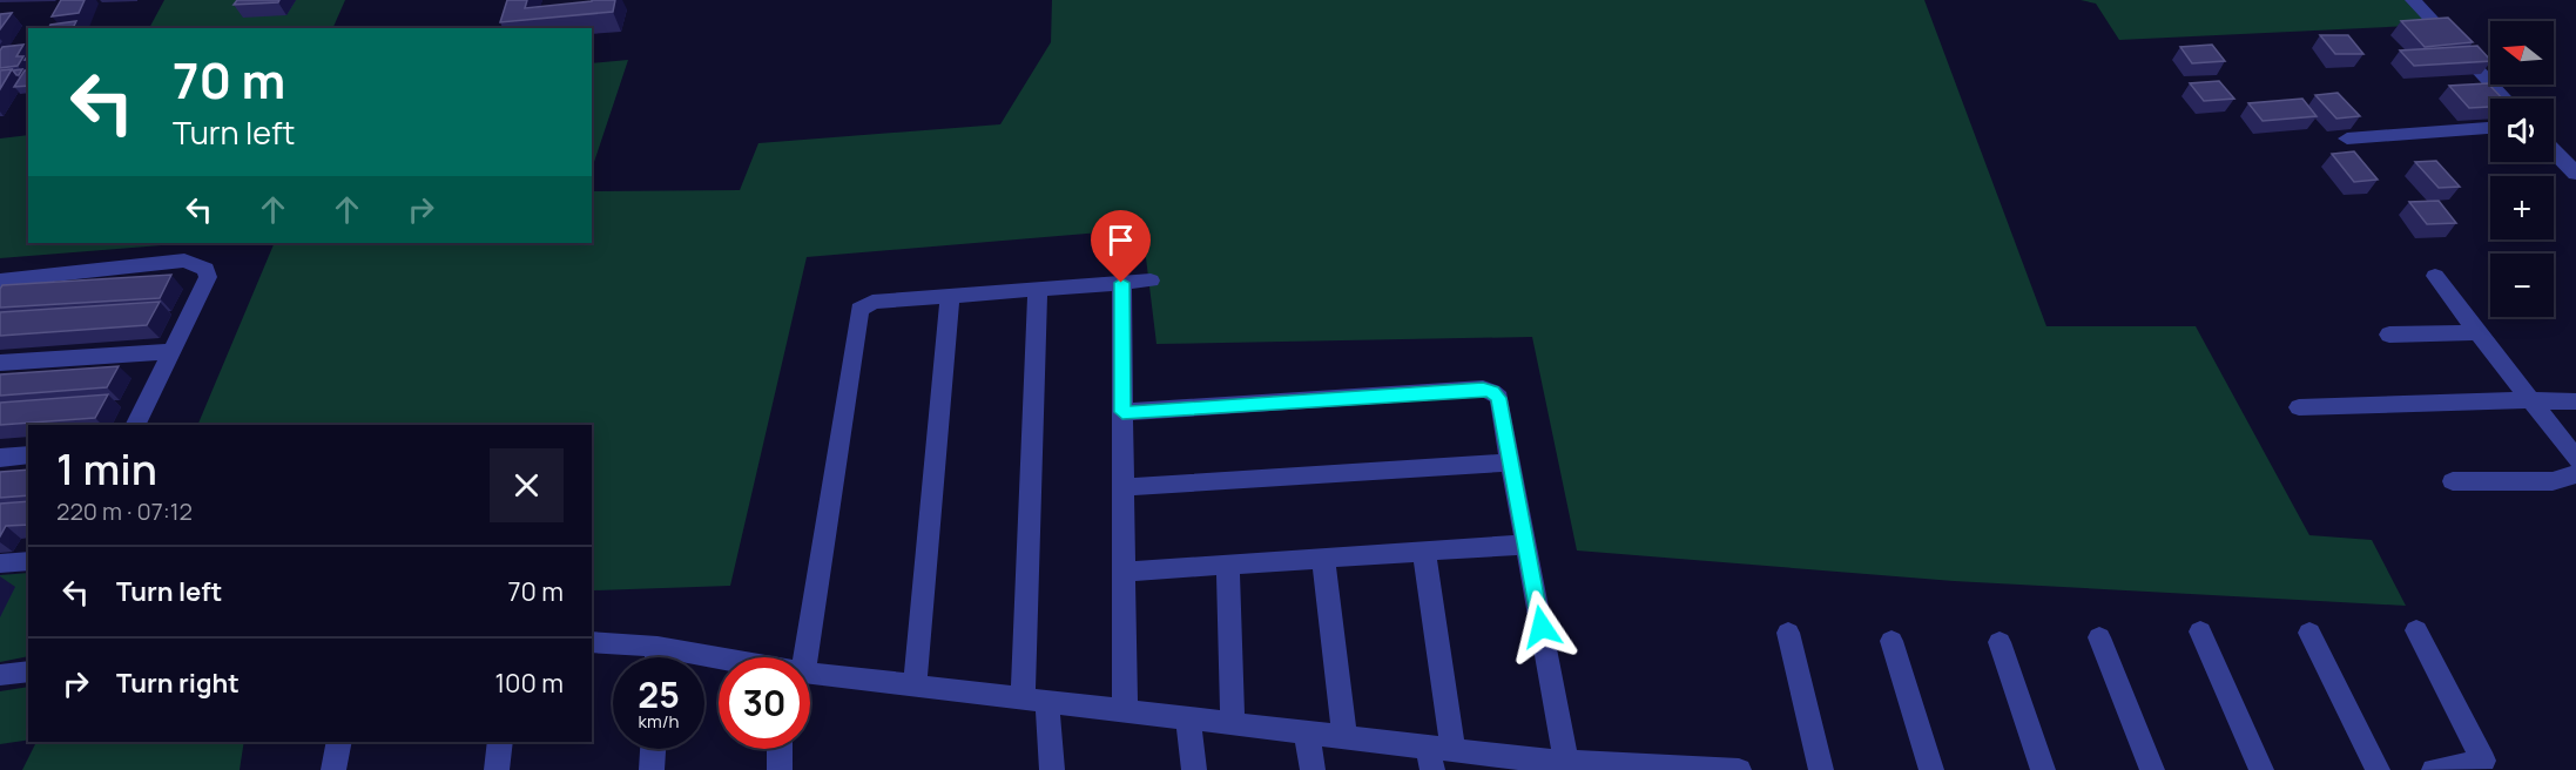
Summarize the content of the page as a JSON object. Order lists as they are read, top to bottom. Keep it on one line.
{"north":"left","page":{"map_buttons":["+","−"],"turn":["70 m","Turn left"],"heading":["1 min","220 m · 07:12"],"list":[{"name":"Turn left","value":"70 m"},{"name":"Turn right","value":"100 m"}],"speed":"25 km/h","limit":"30"}}
